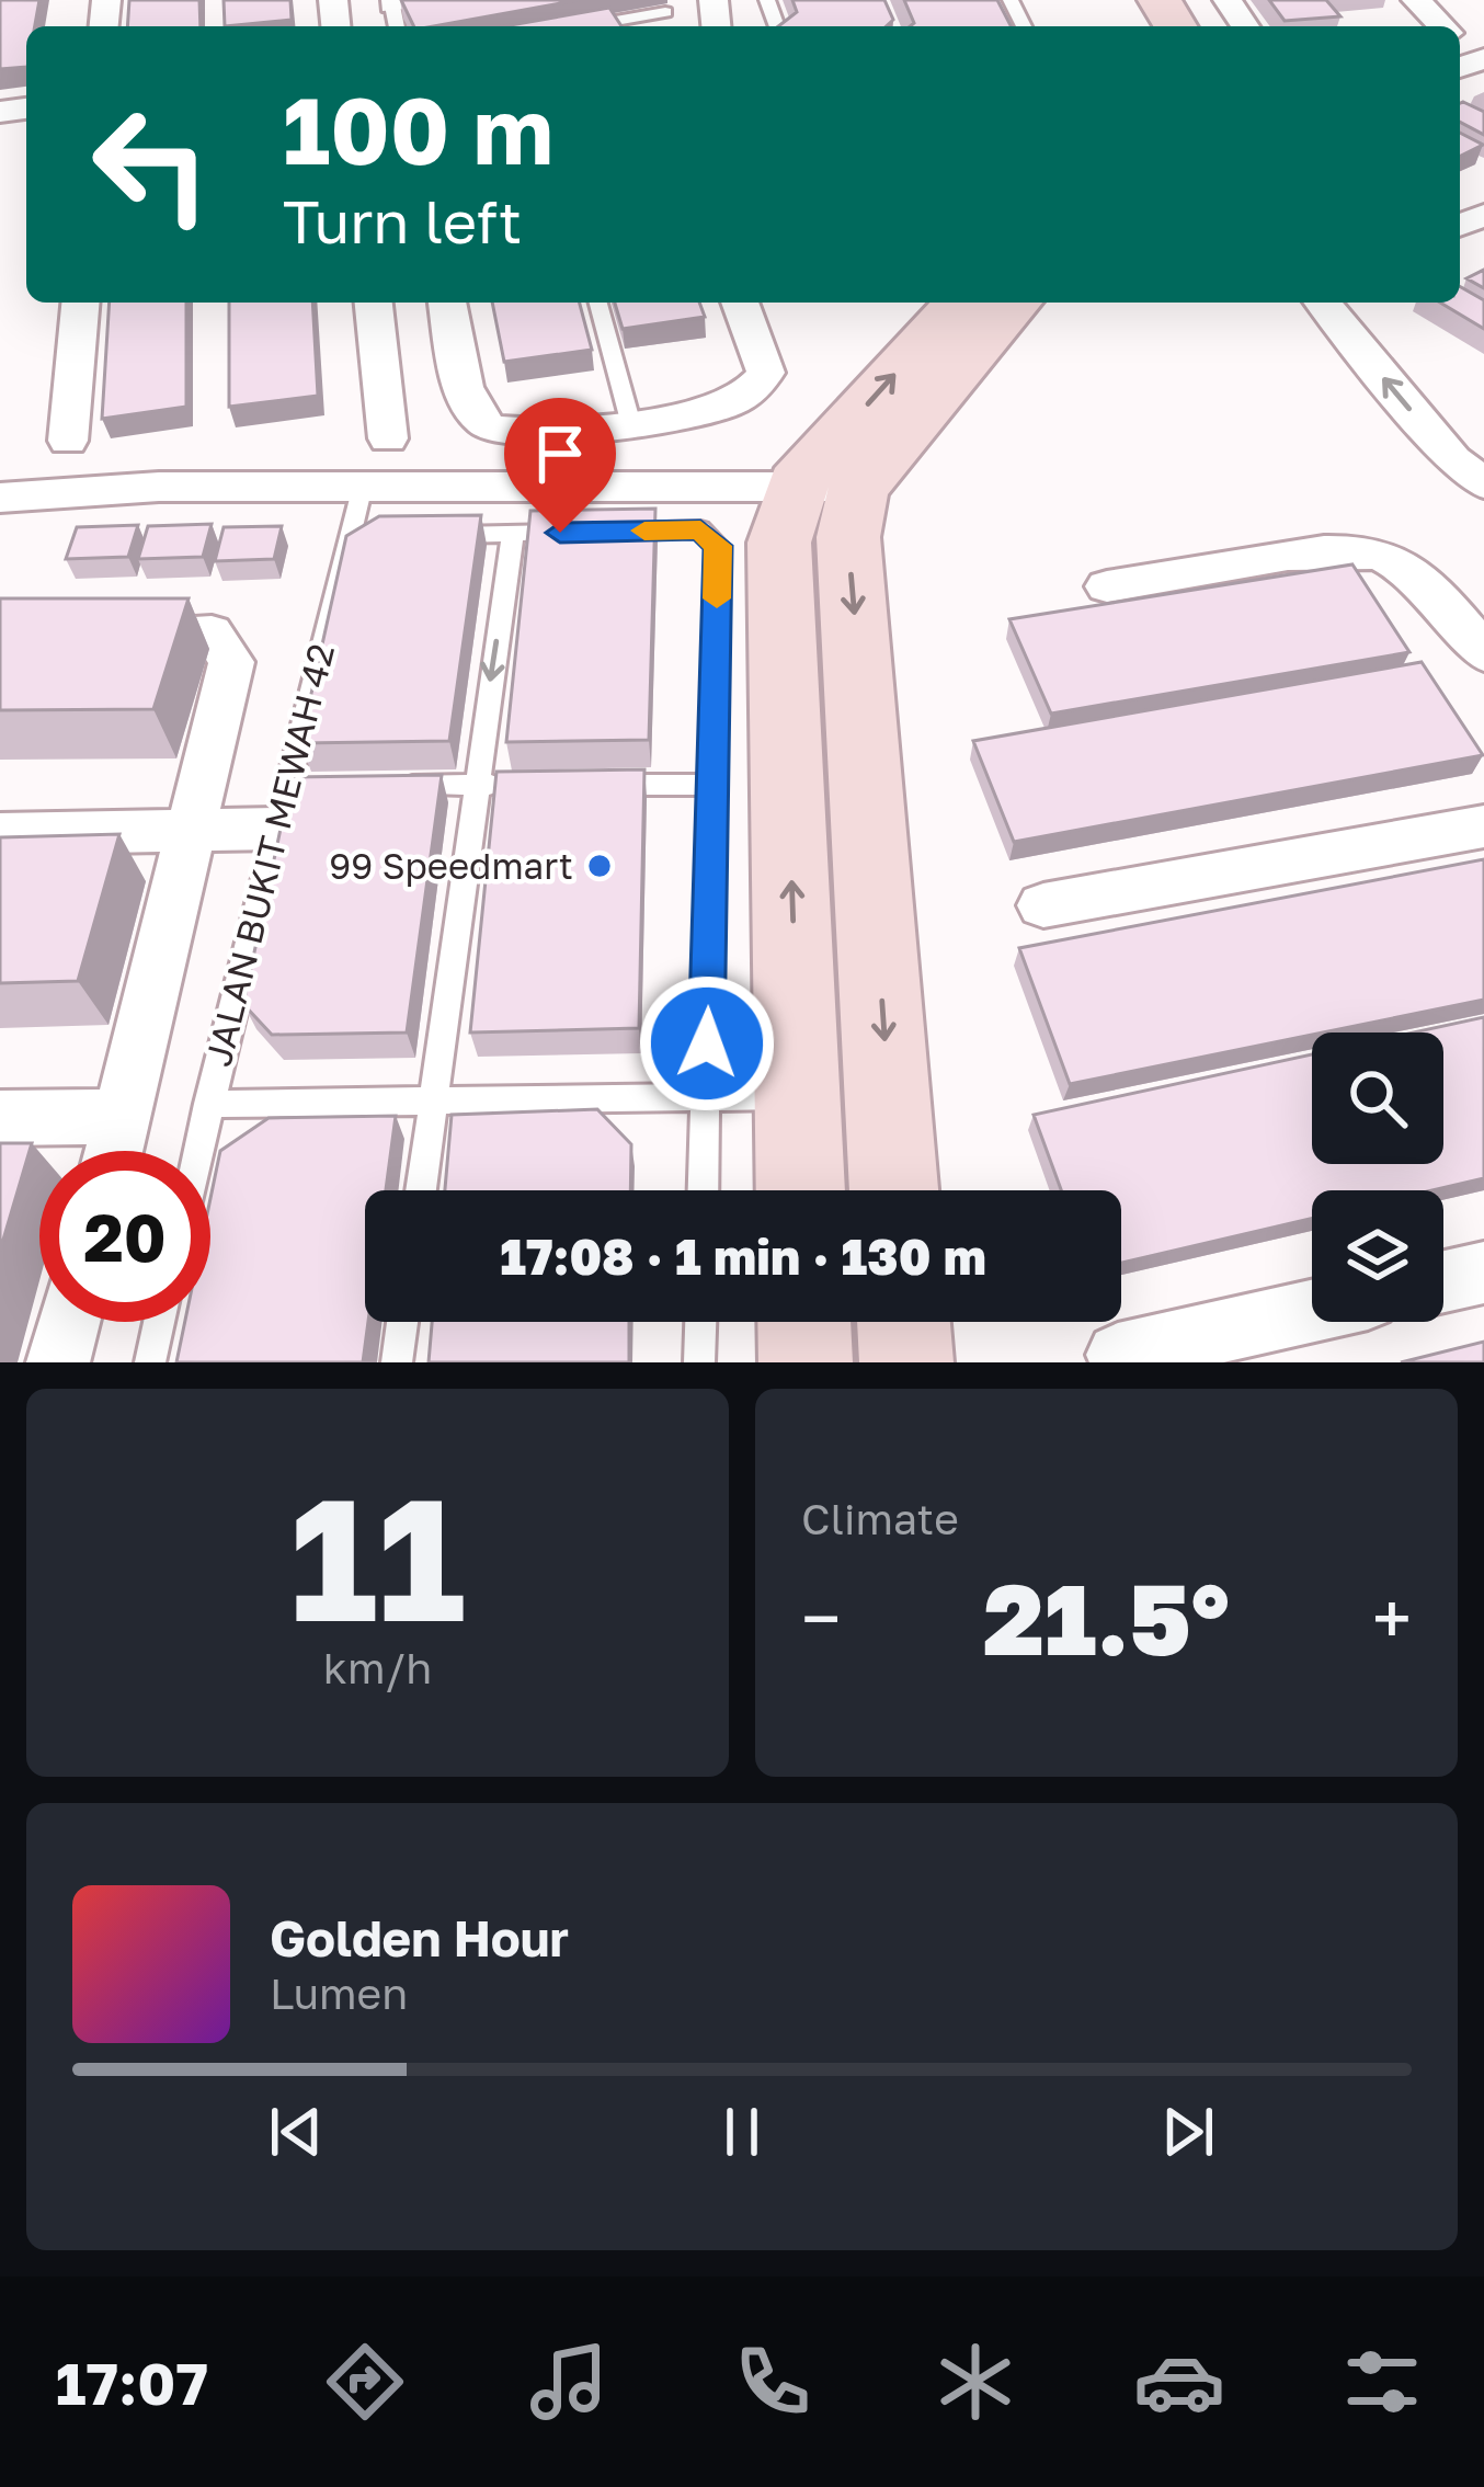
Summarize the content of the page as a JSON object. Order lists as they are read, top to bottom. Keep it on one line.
{"streets":{"lane":["JALAN BUKIT MEWAH 42"]},"places":["99 Speedmart"],"page":{"turn":["100 m","Turn left"],"limit":"20","trip":"17:08 · 1 min · 130 m","tile":[["11","km/h"],"Climate"],"heat":["−","21.5°","+"],"song":["Golden Hour","Lumen"],"tabs":"17:07"}}
